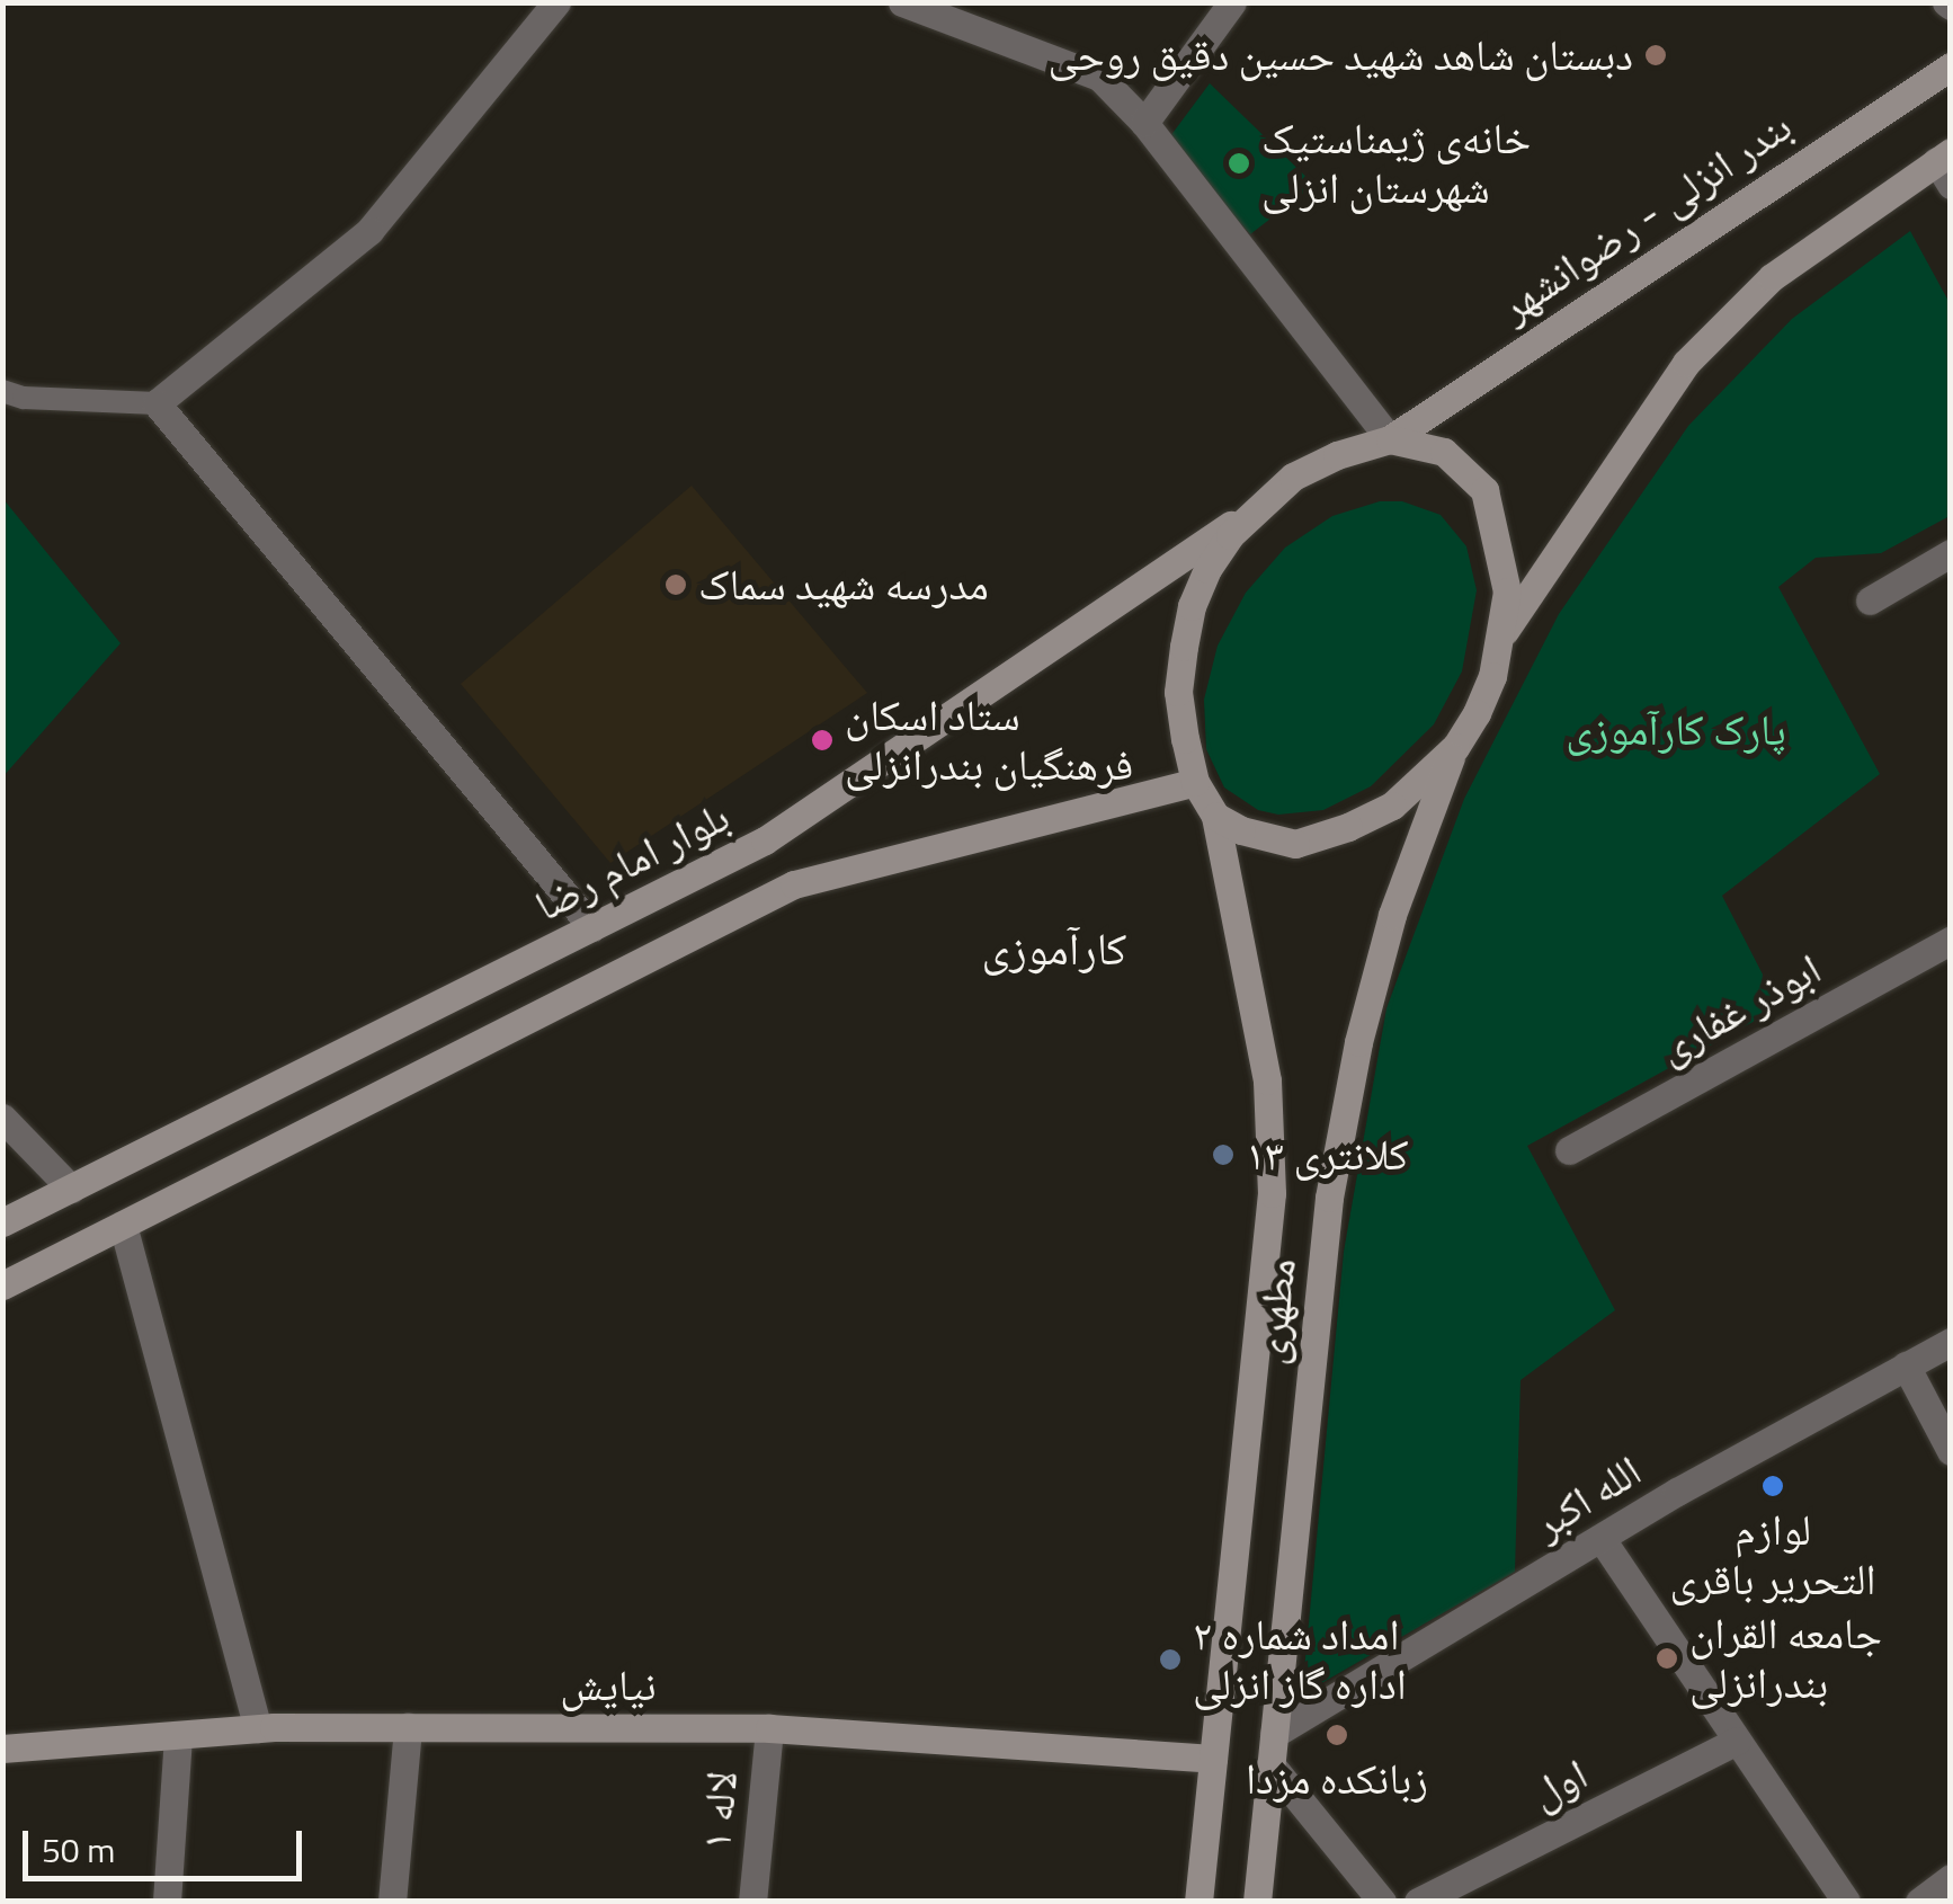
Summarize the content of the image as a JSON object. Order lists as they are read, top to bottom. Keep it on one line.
{"streets":{"main road":["بندر انزلی - رضوانشهر","بلوار امام رضا","مطهری","نیایش"],"street":["ابوذر غفاری","الله اکبر","اول","لاله ۱"]},"crossings":[["بندر انزلی - رضوانشهر","بلوار امام رضا"],["بندر انزلی - رضوانشهر","مطهری"],["بلوار امام رضا","مطهری"],["مطهری","الله اکبر"],["مطهری","نیایش"],["نیایش","لاله ۱"]],"districts":["کارآموزی"],"parks":["پارک کارآموزی"],"places":["دبستان شاهد شهید حسین دقیق روحی","خانه‌ی ژیمناستیک شهرستان انزلی","مدرسه شهید سماک","ستاد اسکان فرهنگیان بندرانزلی","کلانتری ۱۳","لوازم التحریر باقری","جامعه القران بندرانزلی","امداد شماره ۲ اداره گاز انزلی","زبانکده مزدا"],"scale_bar":"50 m"}
